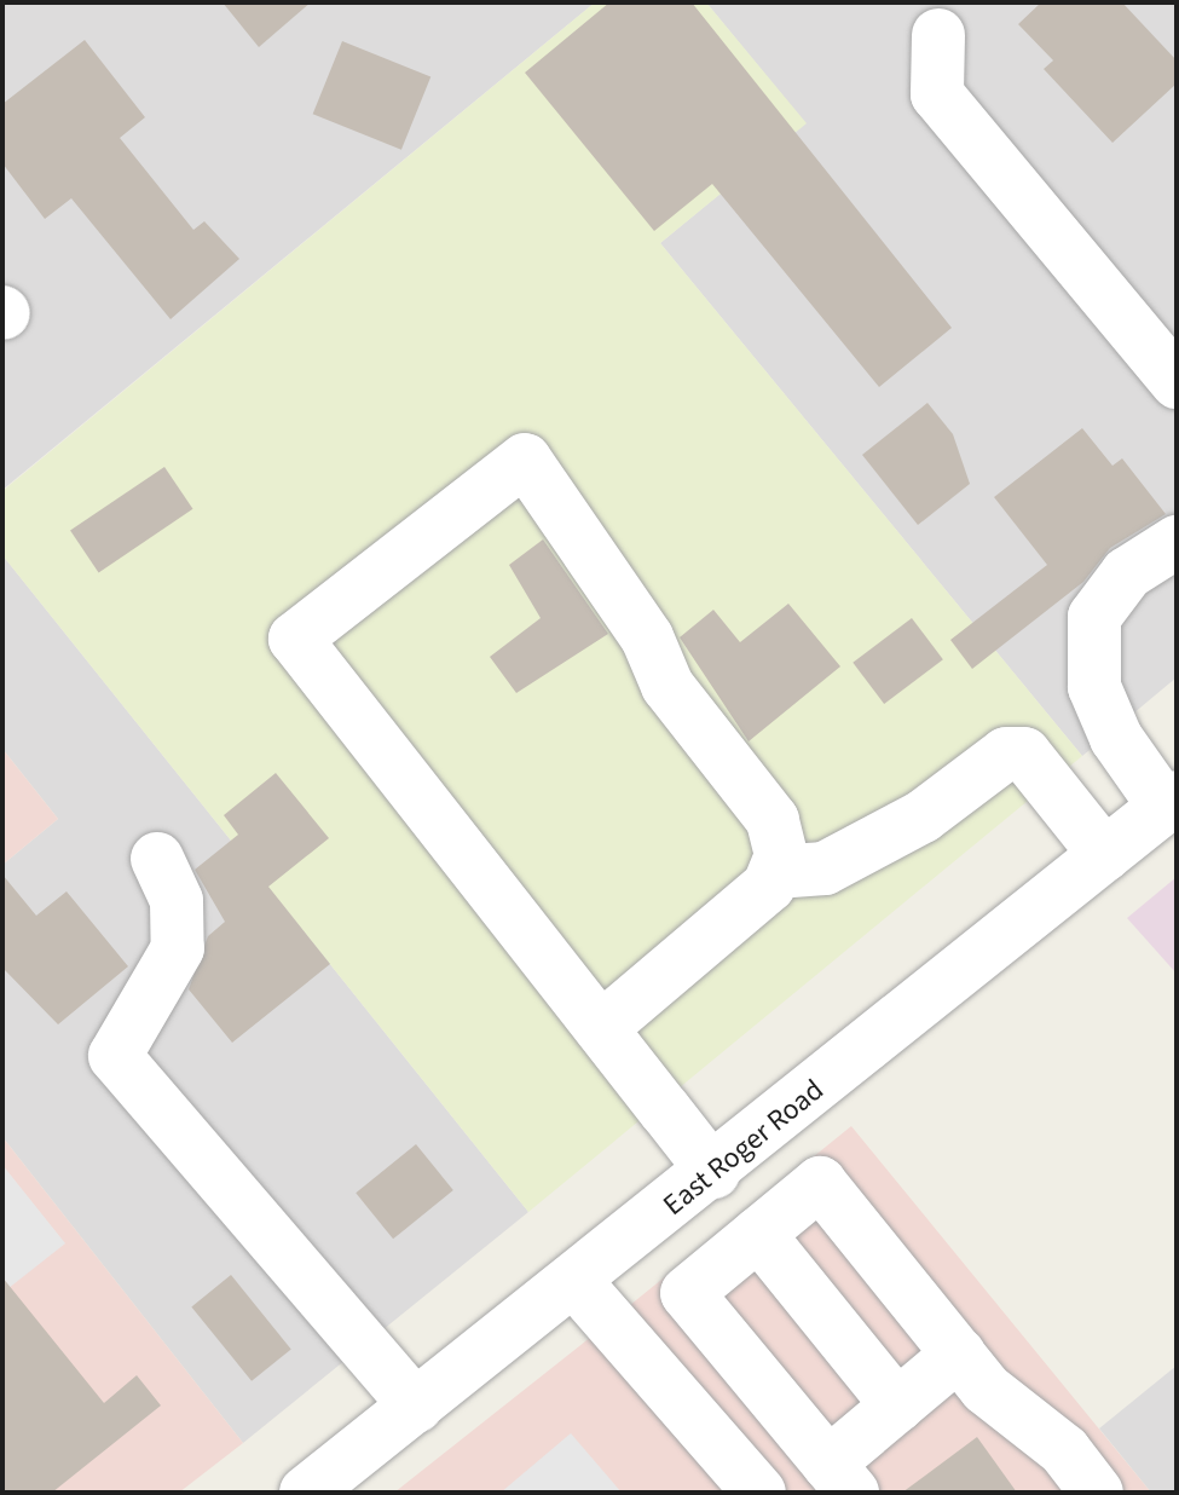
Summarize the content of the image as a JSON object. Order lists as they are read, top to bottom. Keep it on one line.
{"streets":{"street":["East Roger Road"]}}
